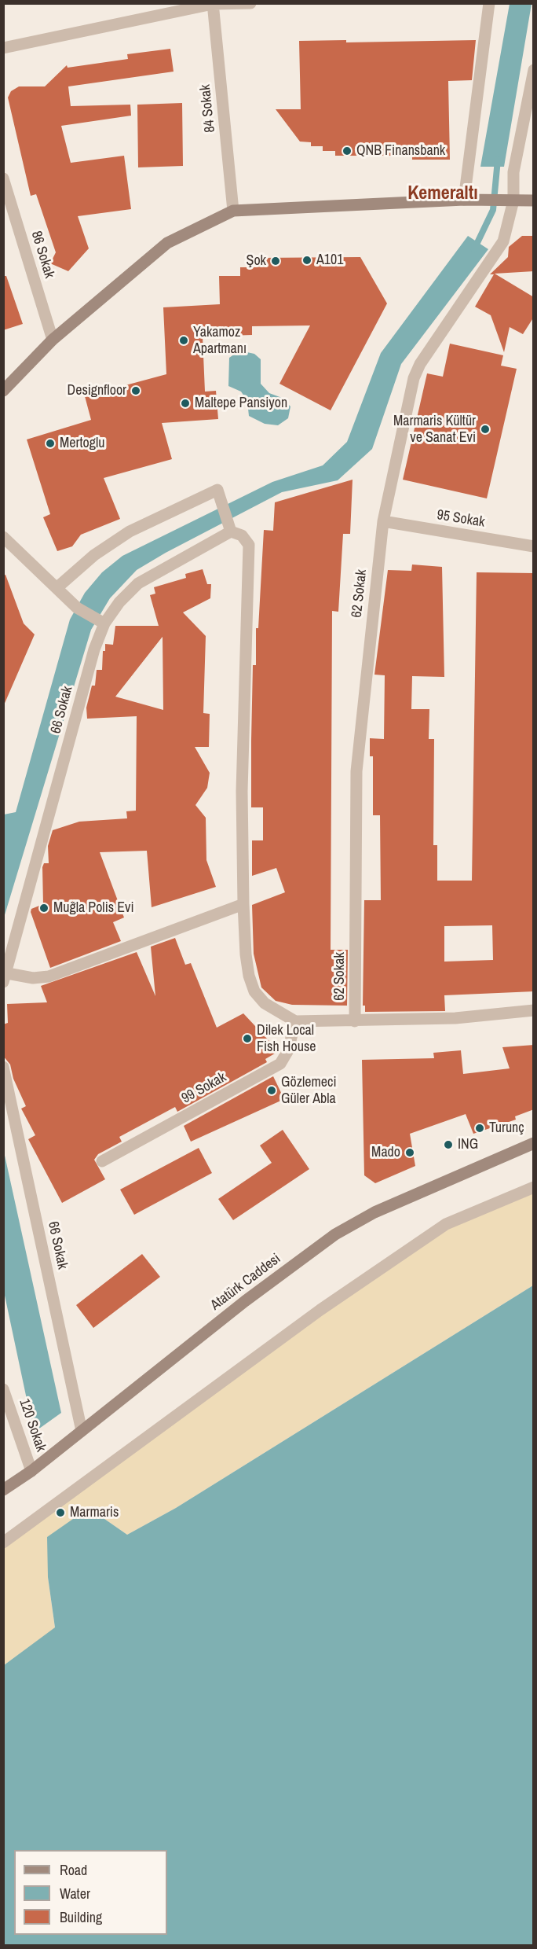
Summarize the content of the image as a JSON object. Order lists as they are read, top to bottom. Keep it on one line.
{"streets":{"main road":["Atatürk Caddesi"],"street":["84 Sokak","86 Sokak","95 Sokak","62 Sokak","66 Sokak","99 Sokak","120 Sokak"]},"crossings":[["95 Sokak","62 Sokak"],["66 Sokak","Atatürk Caddesi"],["Atatürk Caddesi","120 Sokak"]],"districts":["Kemeraltı"],"places":["QNB Finansbank","A101","Şok","Yakamoz Apartmanı","Designfloor","Maltepe Pansiyon","Marmaris Kültür ve Sanat Evi","Mertoglu","Muğla Polis Evi","Dilek Local Fish House","Gözlemeci Güler Abla","Turunç","ING","Mado","Marmaris"],"legend":["Road","Water","Building"]}
